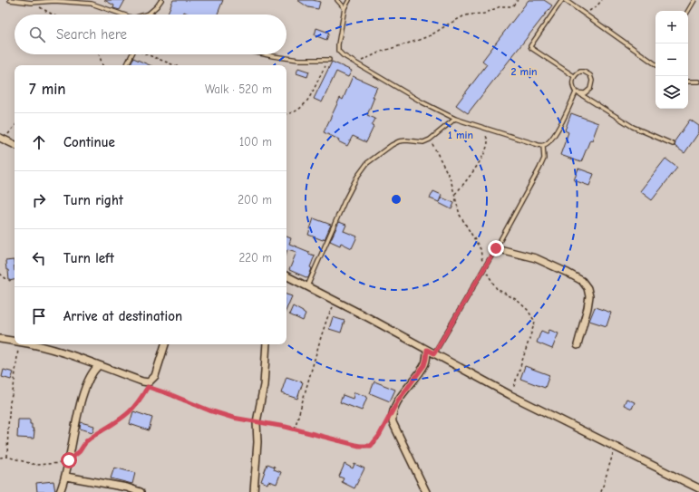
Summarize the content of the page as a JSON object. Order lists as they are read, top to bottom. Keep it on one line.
{"page":{"map_buttons":["+","−"],"search":"Search here","heading":["7 min","Walk · 520 m"],"list":[["Continue","100 m"],["Turn right","200 m"],["Turn left","220 m"],"Arrive at destination"]},"rings":["2 min","1 min"]}
